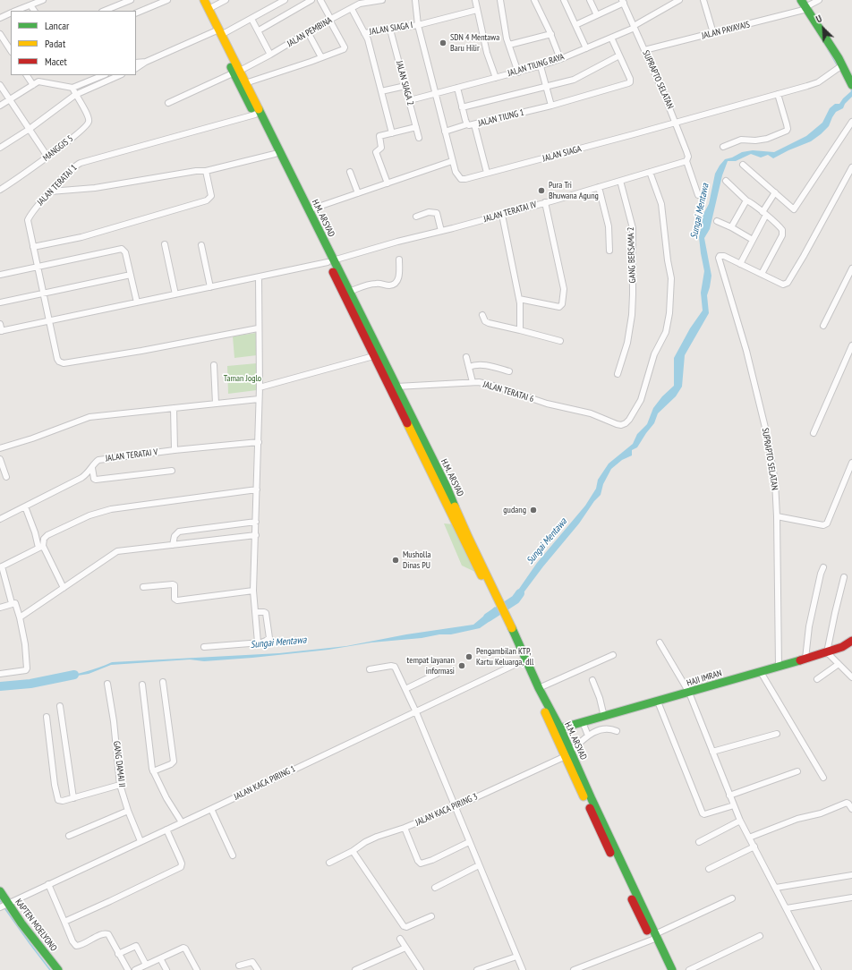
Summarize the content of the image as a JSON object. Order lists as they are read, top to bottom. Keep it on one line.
{"streets":{"street":["JALAN SIAGA I","JALAN PAYAYAIS","JALAN PEMBINA","JALAN TIUNG RAYA","SUPRAPTO SELATAN","JALAN SIAGA 2","JALAN TIUNG 1","MANGGIS 5","JALAN SIAGA","JALAN TERATAI 1","JALAN TERATAI IV","H.M. ARSYAD","GANG BERSAMA 2","JALAN TERATAI 6","JALAN TERATAI V","HAJI IMRAN","GANG DAMAI II","JALAN KACA PIRING 1","JALAN KACA PIRING 3","KAPTEN MOELYONO"]},"crossings":[["JALAN SIAGA I","JALAN SIAGA 2"],["JALAN SIAGA I","JALAN SIAGA"],["JALAN PAYAYAIS","SUPRAPTO SELATAN"],["JALAN PEMBINA","H.M. ARSYAD"],["JALAN TIUNG RAYA","SUPRAPTO SELATAN"],["JALAN TIUNG RAYA","JALAN SIAGA 2"],["JALAN TIUNG RAYA","JALAN TIUNG 1"],["JALAN TIUNG RAYA","JALAN SIAGA"],["SUPRAPTO SELATAN","JALAN SIAGA"],["SUPRAPTO SELATAN","JALAN TERATAI IV"],["SUPRAPTO SELATAN","HAJI IMRAN"],["JALAN TERATAI 1","JALAN TERATAI IV"],["JALAN TERATAI 1","H.M. ARSYAD"],["JALAN TERATAI IV","H.M. ARSYAD"],["JALAN TERATAI IV","GANG BERSAMA 2"],["JALAN TERATAI IV","JALAN TERATAI 6"],["H.M. ARSYAD","JALAN TERATAI 6"],["H.M. ARSYAD","HAJI IMRAN"],["H.M. ARSYAD","JALAN KACA PIRING 1"],["H.M. ARSYAD","JALAN KACA PIRING 3"],["GANG DAMAI II","JALAN KACA PIRING 1"],["JALAN KACA PIRING 1","KAPTEN MOELYONO"]],"water":["Sungai Mentawa"],"parks":["Taman Joglo"],"places":["SDN 4 Mentawa Baru Hilir","Pura Tri Bhuwana Agung","gudang","Musholla Dinas PU","Pengambilan KTP, Kartu Keluarga, dll","tempat layanan informasi"],"legend":["Lancar","Padat","Macet"],"north":"top left"}
